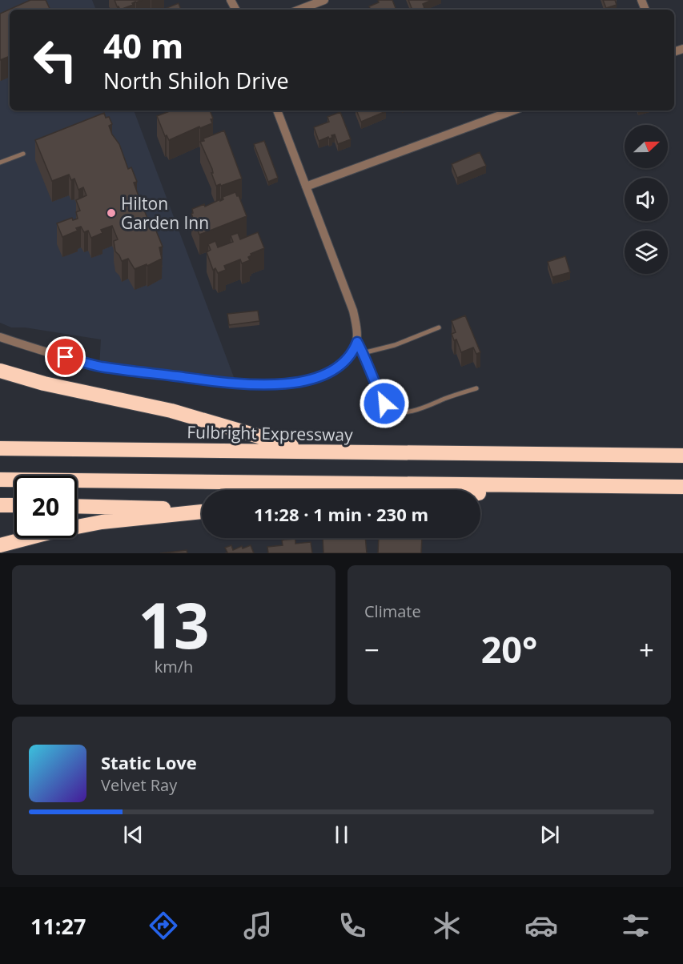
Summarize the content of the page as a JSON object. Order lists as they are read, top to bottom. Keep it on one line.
{"streets":{"highway":["Fulbright Expressway"]},"places":["Hilton Garden Inn"],"north":"right","page":{"turn":["40 m","North Shiloh Drive"],"limit":"20","trip":"11:28 · 1 min · 230 m","tile":[["13","km/h"],"Climate"],"heat":["−","20°","+"],"song":["Static Love","Velvet Ray"],"tabs":"11:27"}}
